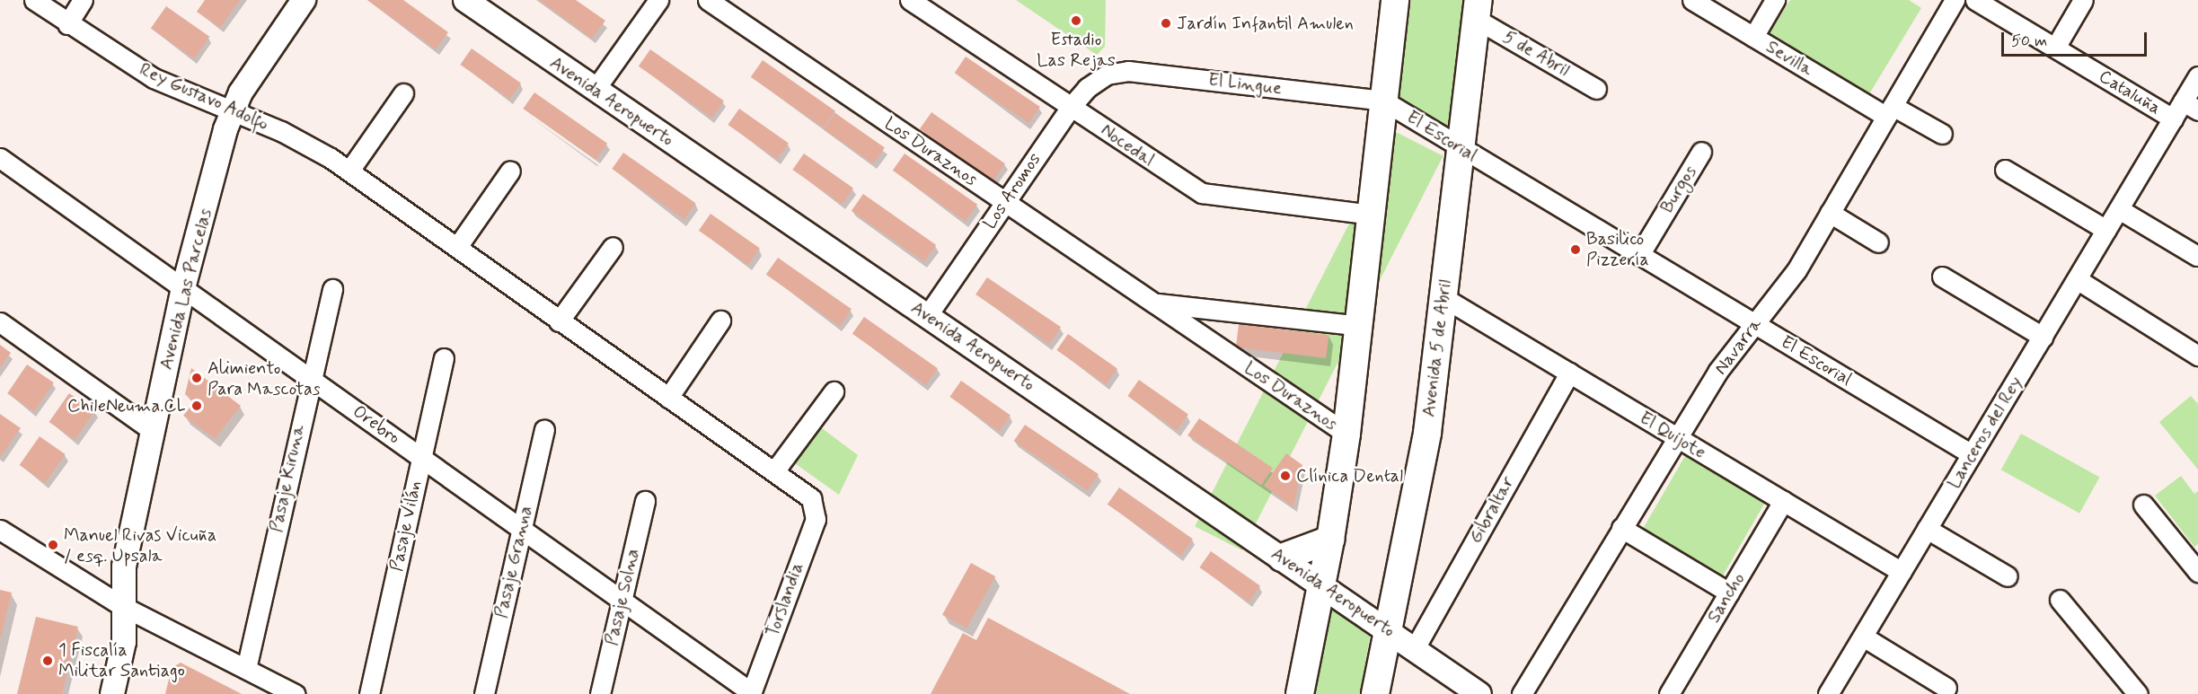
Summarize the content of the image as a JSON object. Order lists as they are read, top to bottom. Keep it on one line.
{"streets":{"main road":["Avenida 5 de Abril"],"street":["5 de Abril","Sevilla","El Lingue","Cataluña","Rey Gustavo Adolfo","Avenida Aeropuerto","El Escorial","Nocedal","Los Duraznos","Burgos","Los Aromos","Avenida Las Parcelas","Navarra","Orebro","Lanceros del Rey","El Quijote","Pasaje Kiruna","Gibraltar","Pasaje Vilán","Pasaje Granna","Pasaje Solna","Sancho","Torslandia"]},"crossings":[["5 de Abril","Avenida 5 de Abril"],["Sevilla","Navarra"],["El Lingue","El Escorial"],["El Lingue","Los Aromos"],["Cataluña","Lanceros del Rey"],["Rey Gustavo Adolfo","Avenida Las Parcelas"],["Rey Gustavo Adolfo","Torslandia"],["Avenida Aeropuerto","Los Aromos"],["Avenida Aeropuerto","Avenida 5 de Abril"],["Avenida Aeropuerto","Gibraltar"],["El Escorial","Burgos"],["El Escorial","Navarra"],["El Escorial","Avenida 5 de Abril"],["El Escorial","Lanceros del Rey"],["Nocedal","Los Aromos"],["Los Duraznos","Los Aromos"],["Avenida Las Parcelas","Orebro"],["Navarra","El Quijote"],["Avenida 5 de Abril","El Quijote"],["Orebro","Pasaje Kiruna"],["Orebro","Pasaje Vilán"],["Orebro","Pasaje Granna"],["Orebro","Pasaje Solna"],["Orebro","Torslandia"],["Lanceros del Rey","El Quijote"],["El Quijote","Gibraltar"],["El Quijote","Sancho"]],"places":["Estadio Las Rejas","Jardín Infantil Amulen","Basilico Pizzería","Alimiento Para Mascotas","ChileNeuma.CL","Clínica Dental","Manuel Rivas Vicuña / esq. Upsala","1 Fiscalía Militar Santiago"],"scale_bar":"50 m"}
